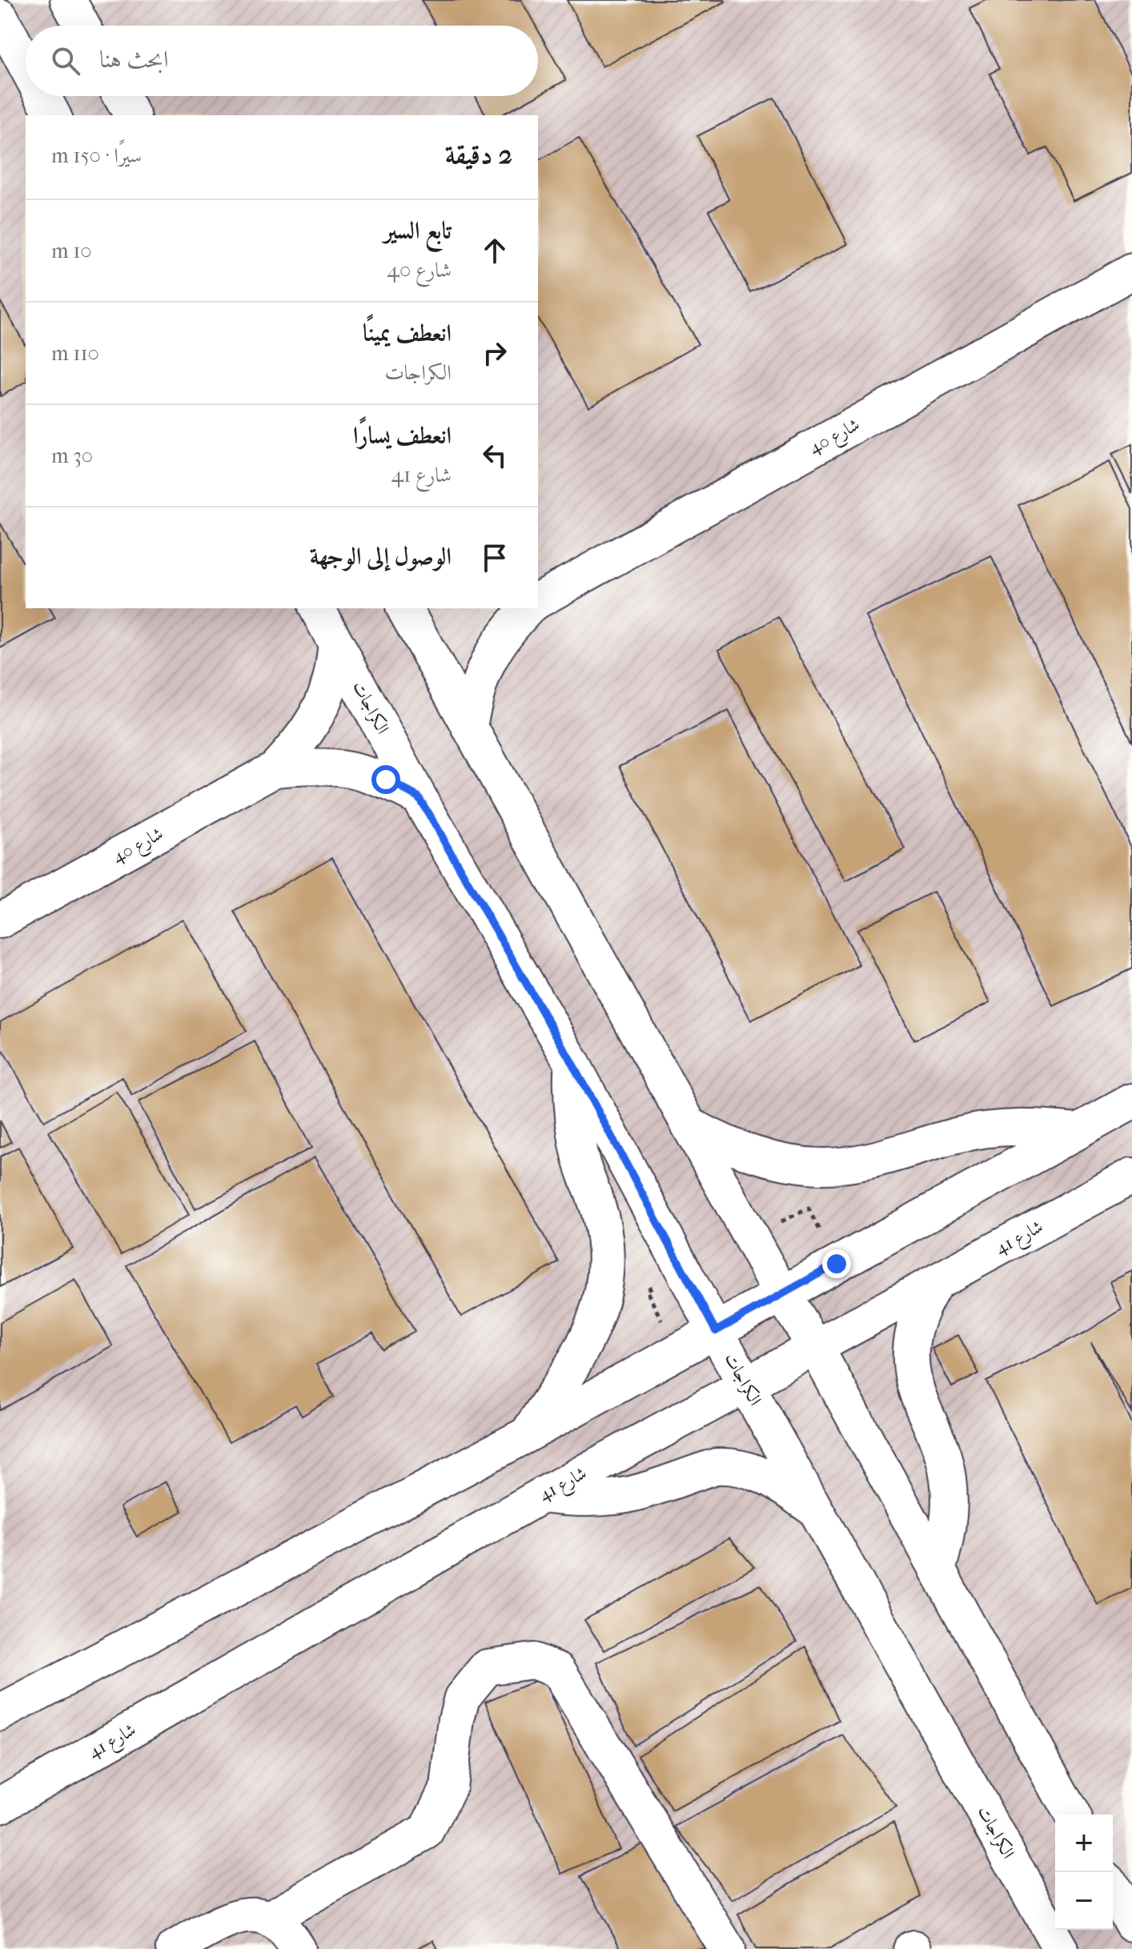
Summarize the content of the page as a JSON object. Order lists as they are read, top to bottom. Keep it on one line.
{"streets":{"street":["شارع 40","الكراجات","شارع 41"]},"crossings":[["شارع 40","الكراجات"],["الكراجات","شارع 41"]],"page":{"search":"ابحث هنا","heading":["2 دقيقة","سيرًا · 150 m"],"list":[["تابع السير","شارع 40","10 m"],["انعطف يمينًا","الكراجات","110 m"],["انعطف يسارًا","شارع 41","30 m"],"الوصول إلى الوجهة"],"map_buttons":["+","−"]}}
